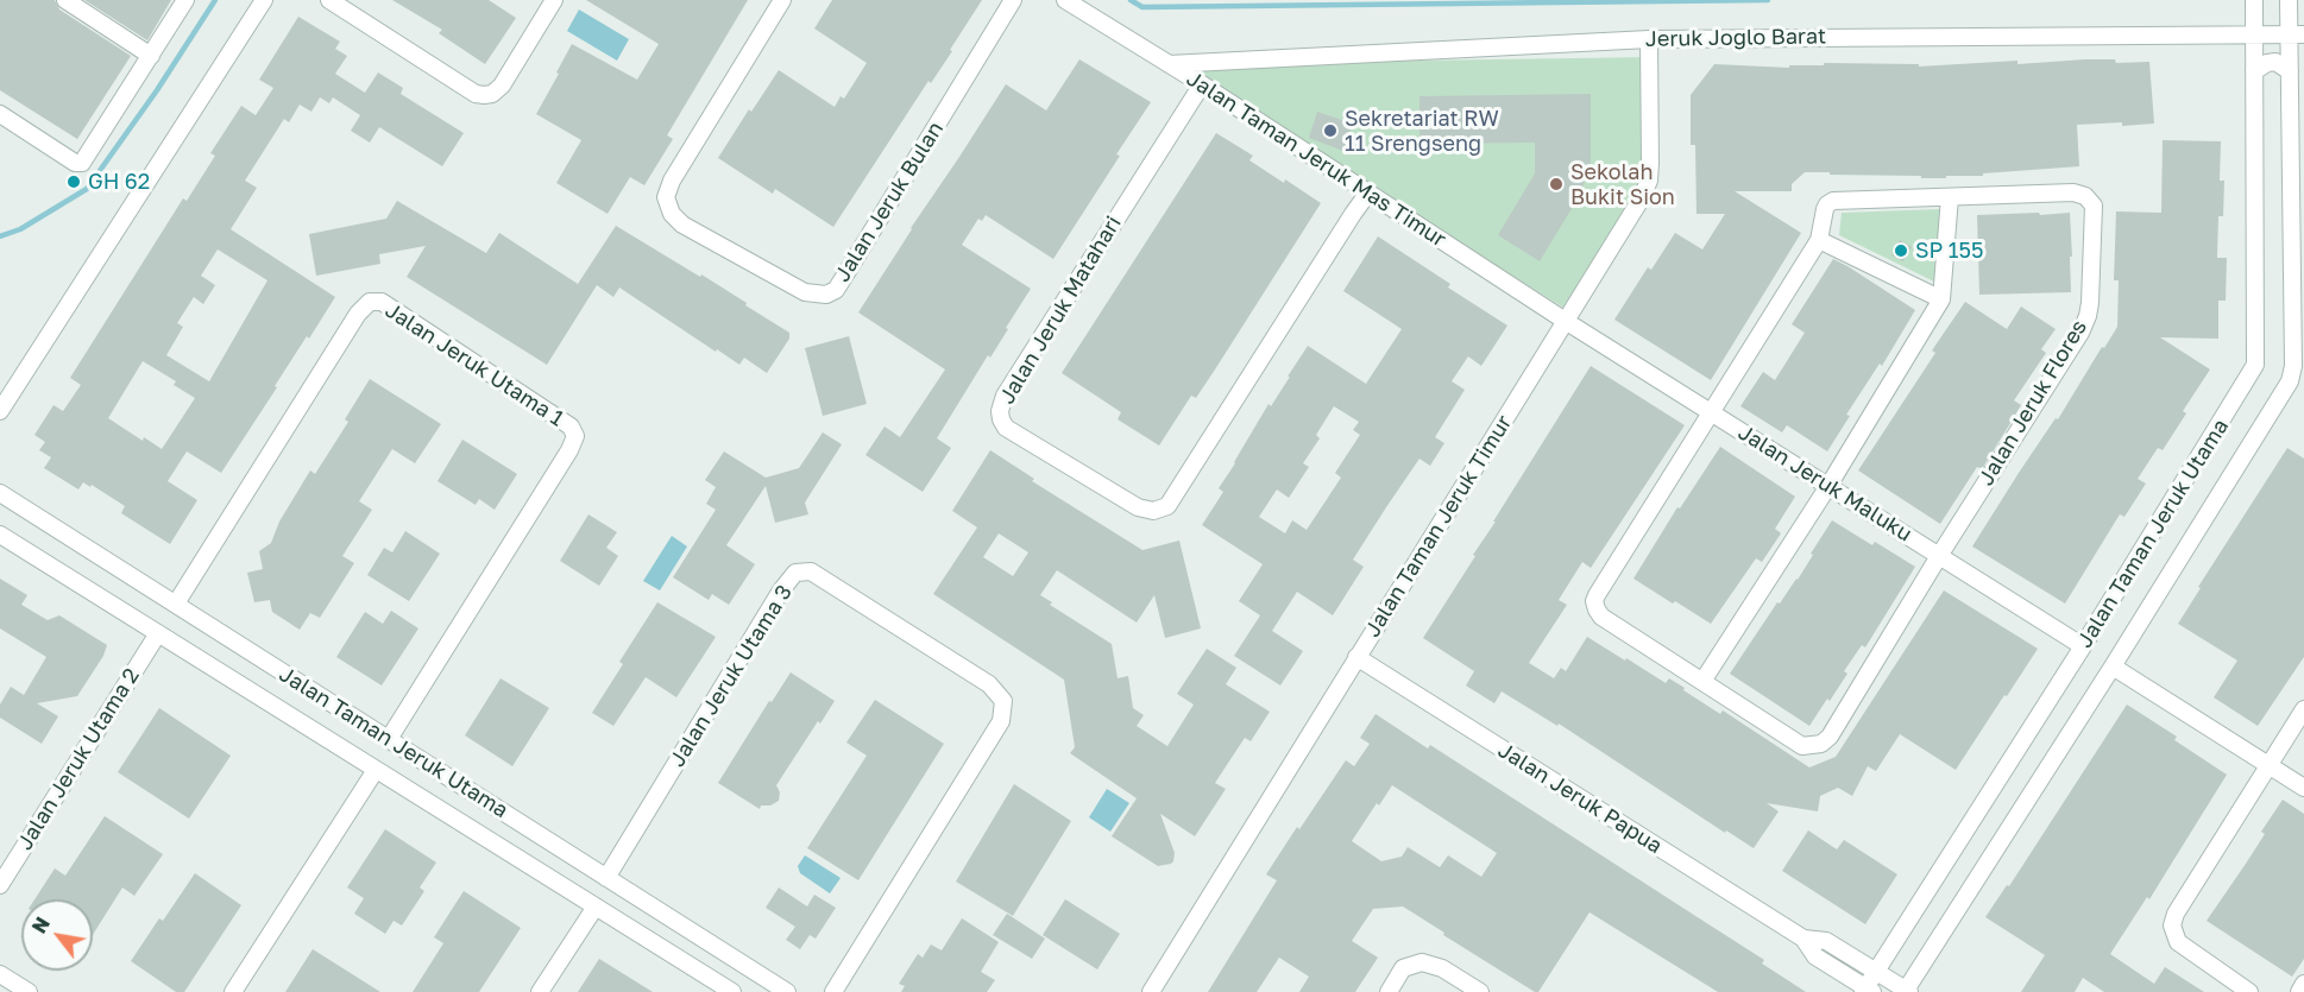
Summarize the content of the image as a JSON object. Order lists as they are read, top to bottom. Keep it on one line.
{"streets":{"street":["Jeruk Joglo Barat","Jalan Taman Jeruk Mas Timur","Jalan Jeruk Bulan","Jalan Jeruk Matahari","Jalan Jeruk Utama 1","Jalan Jeruk Flores","Jalan Jeruk Maluku","Jalan Taman Jeruk Timur","Jalan Taman Jeruk Utama","Jalan Jeruk Utama 3","Jalan Jeruk Utama 2","Jalan Jeruk Papua"]},"crossings":[["Jeruk Joglo Barat","Jalan Taman Jeruk Mas Timur"],["Jeruk Joglo Barat","Jalan Taman Jeruk Timur"],["Jeruk Joglo Barat","Jalan Taman Jeruk Utama"],["Jalan Taman Jeruk Mas Timur","Jalan Jeruk Matahari"],["Jalan Taman Jeruk Mas Timur","Jalan Jeruk Maluku"],["Jalan Taman Jeruk Mas Timur","Jalan Taman Jeruk Timur"],["Jalan Jeruk Utama 1","Jalan Taman Jeruk Utama"],["Jalan Jeruk Flores","Jalan Jeruk Maluku"],["Jalan Jeruk Maluku","Jalan Taman Jeruk Timur"],["Jalan Jeruk Maluku","Jalan Taman Jeruk Utama"],["Jalan Taman Jeruk Timur","Jalan Jeruk Papua"],["Jalan Taman Jeruk Utama","Jalan Jeruk Utama 3"],["Jalan Taman Jeruk Utama","Jalan Jeruk Utama 2"],["Jalan Taman Jeruk Utama","Jalan Jeruk Papua"]],"places":["Sekretariat RW 11 Srengseng","GH 62","Sekolah Bukit Sion","SP 155"],"north":"top left"}
